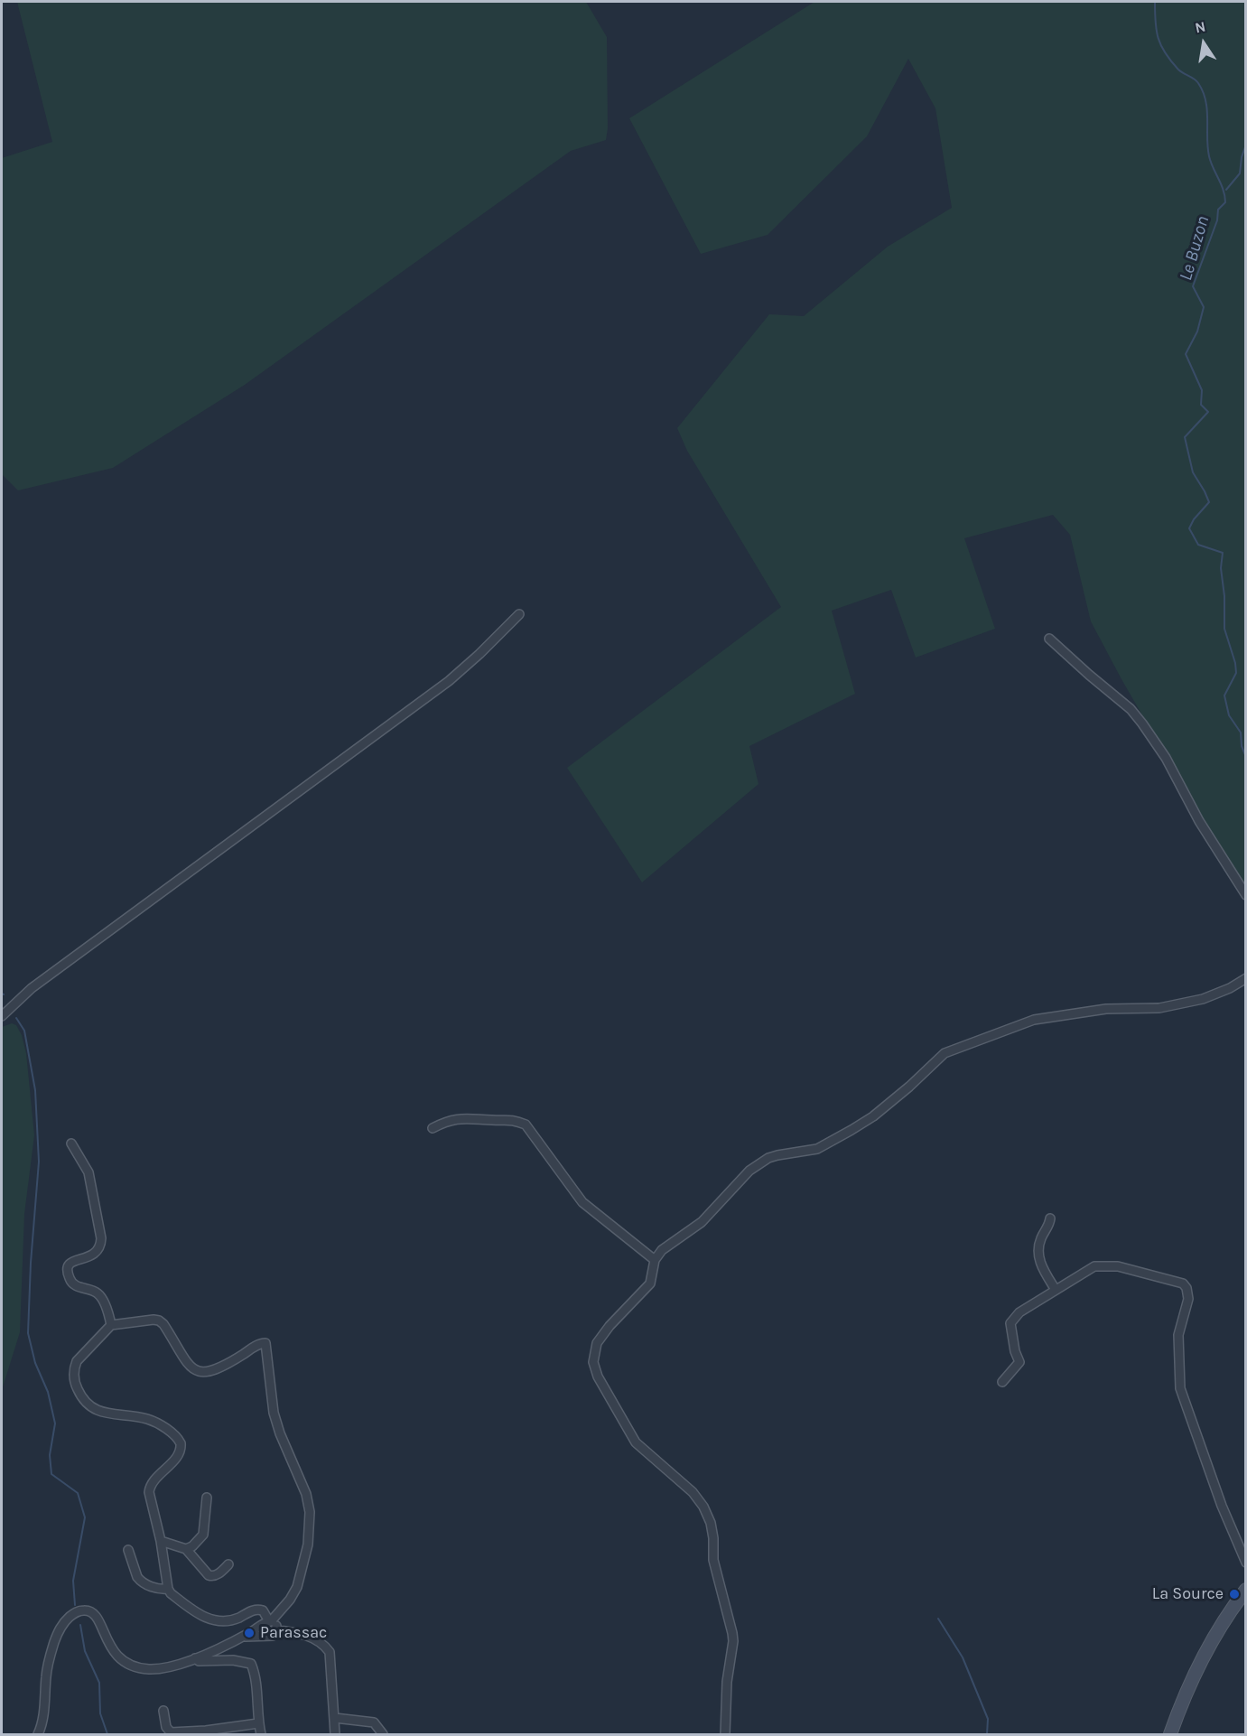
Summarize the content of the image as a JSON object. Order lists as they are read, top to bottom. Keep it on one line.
{"water":["Le Buzon"],"places":["La Source","Parassac"],"north":"top"}
